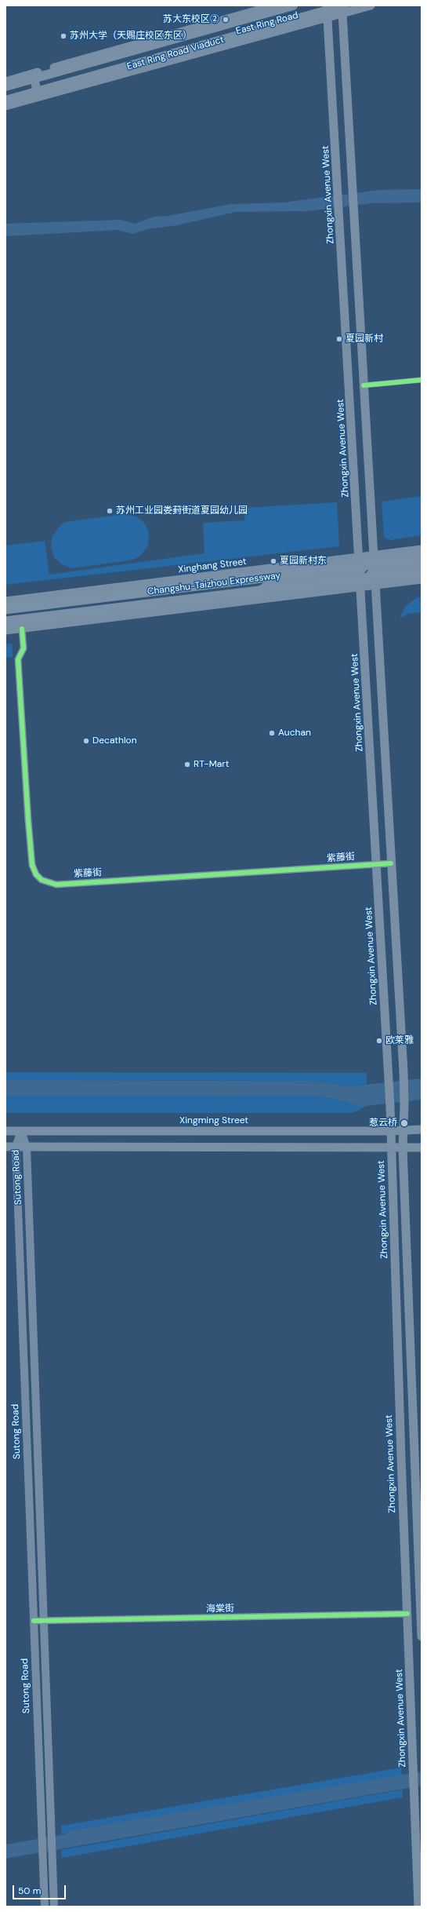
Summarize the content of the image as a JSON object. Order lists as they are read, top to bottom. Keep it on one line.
{"streets":{"highway":["East Ring Road Viaduct","Changshu-Taizhou Expressway"],"main road":["East Ring Road","Zhongxin Avenue West","Xinghang Street","Xingming Street","Sutong Road"],"street":["紫藤街","海棠街"]},"crossings":[["East Ring Road","East Ring Road Viaduct"],["East Ring Road","Zhongxin Avenue West"],["Zhongxin Avenue West","Xinghang Street"],["Zhongxin Avenue West","紫藤街"],["Zhongxin Avenue West","Xingming Street"],["Zhongxin Avenue West","海棠街"],["Xingming Street","Sutong Road"],["Sutong Road","海棠街"]],"places":["苏大东校区②","苏州大学（天赐庄校区东区）","夏园新村","苏州工业园娄葑街道夏园幼儿园","夏园新村东","Auchan","Decathlon","RT-Mart","欧莱雅","惹云桥"],"scale_bar":"50 m"}
